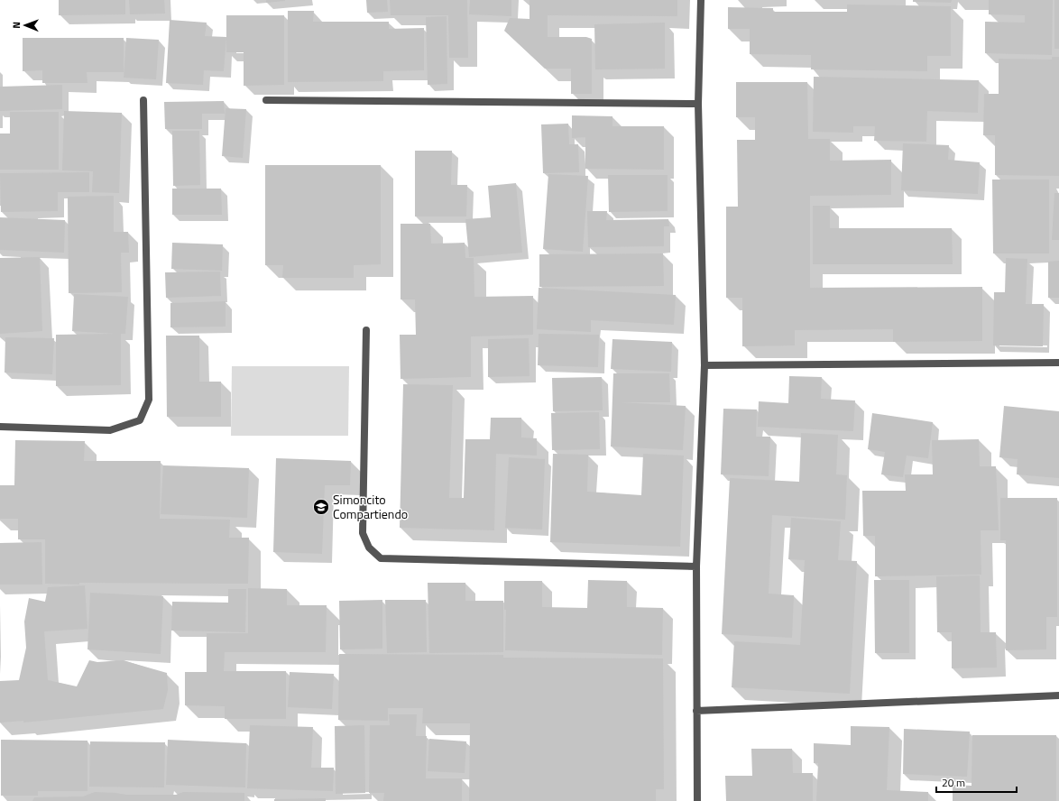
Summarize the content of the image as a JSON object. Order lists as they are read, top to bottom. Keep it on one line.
{"places":{"school or university":["Simoncito Compartiendo"]},"scale_bar":"20 m","north":"left"}
